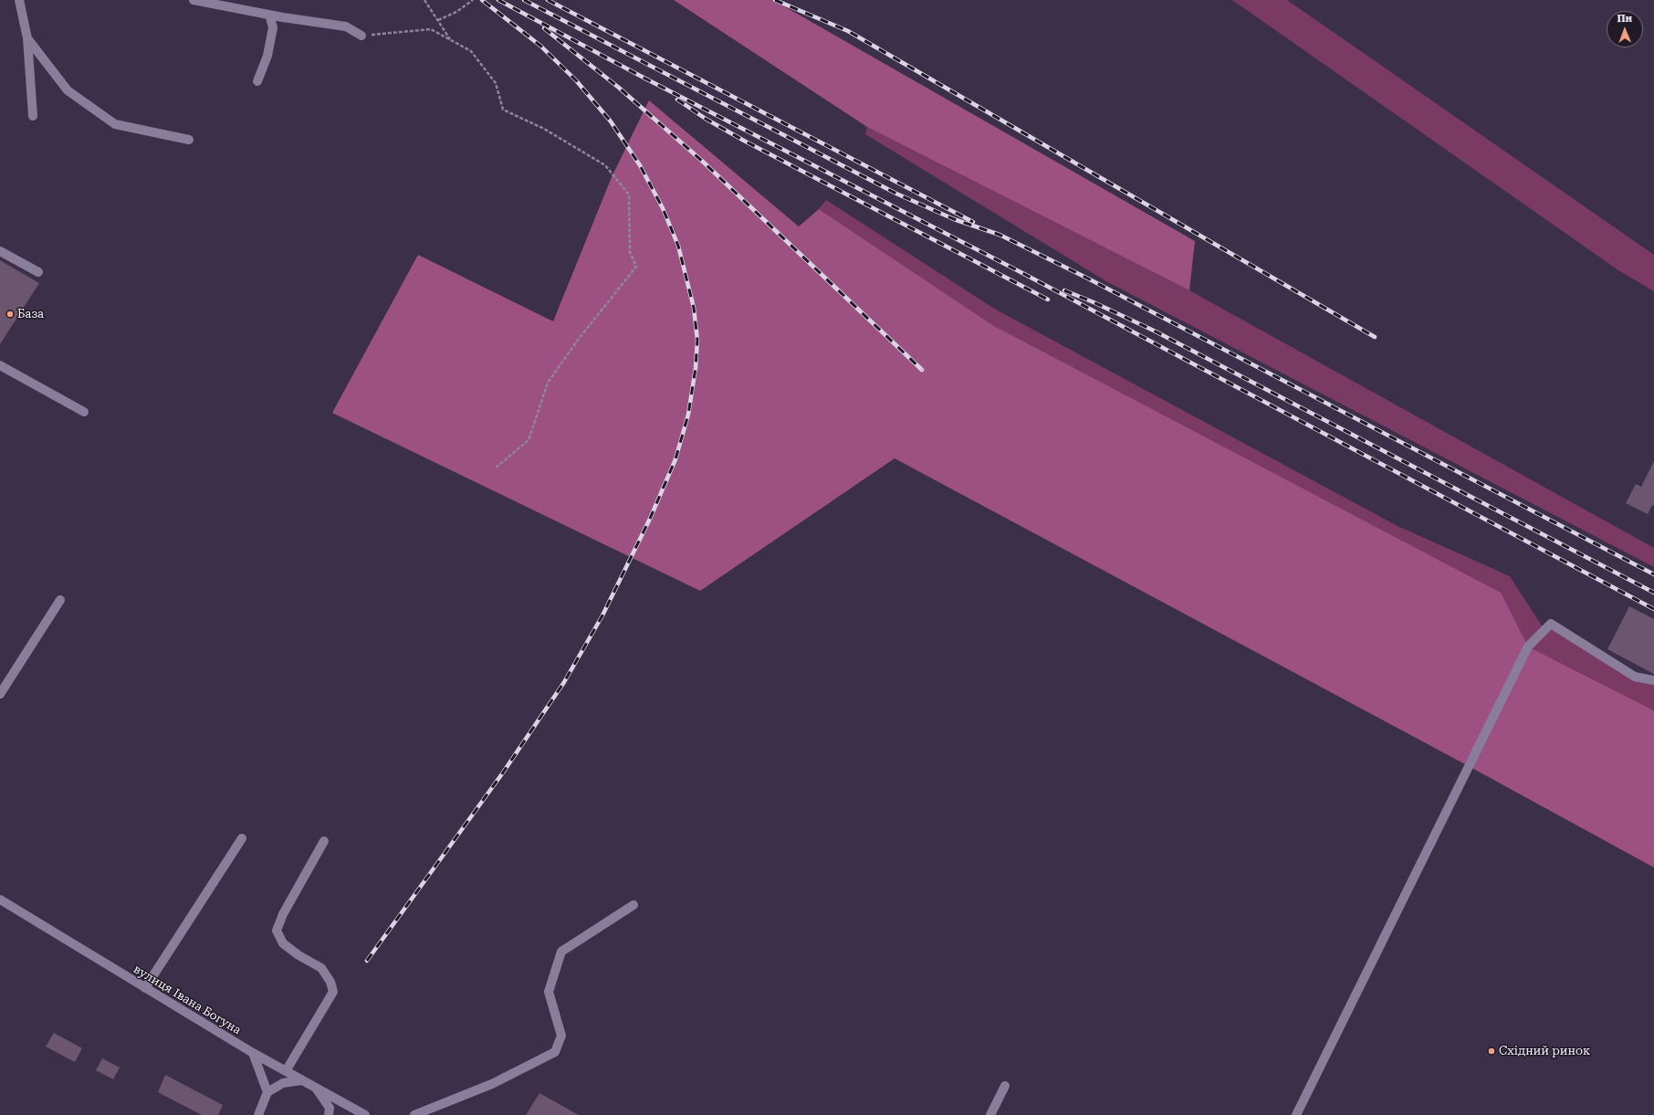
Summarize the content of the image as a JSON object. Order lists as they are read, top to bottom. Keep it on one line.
{"streets":{"street":["вулиця Івана Богуна"]},"places":["База","Східний ринок"],"north":"top"}
